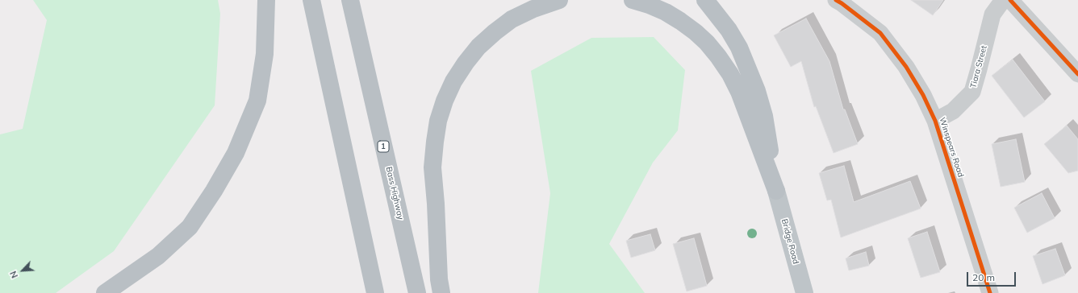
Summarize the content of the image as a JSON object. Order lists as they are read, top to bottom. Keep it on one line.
{"streets":{"highway":["1","Bass Highway","Bridge Road"],"street":["Tiara Street","Winspears Road"]},"crossings":[["Tiara Street","Winspears Road"]],"scale_bar":"20 m","north":"bottom left"}
